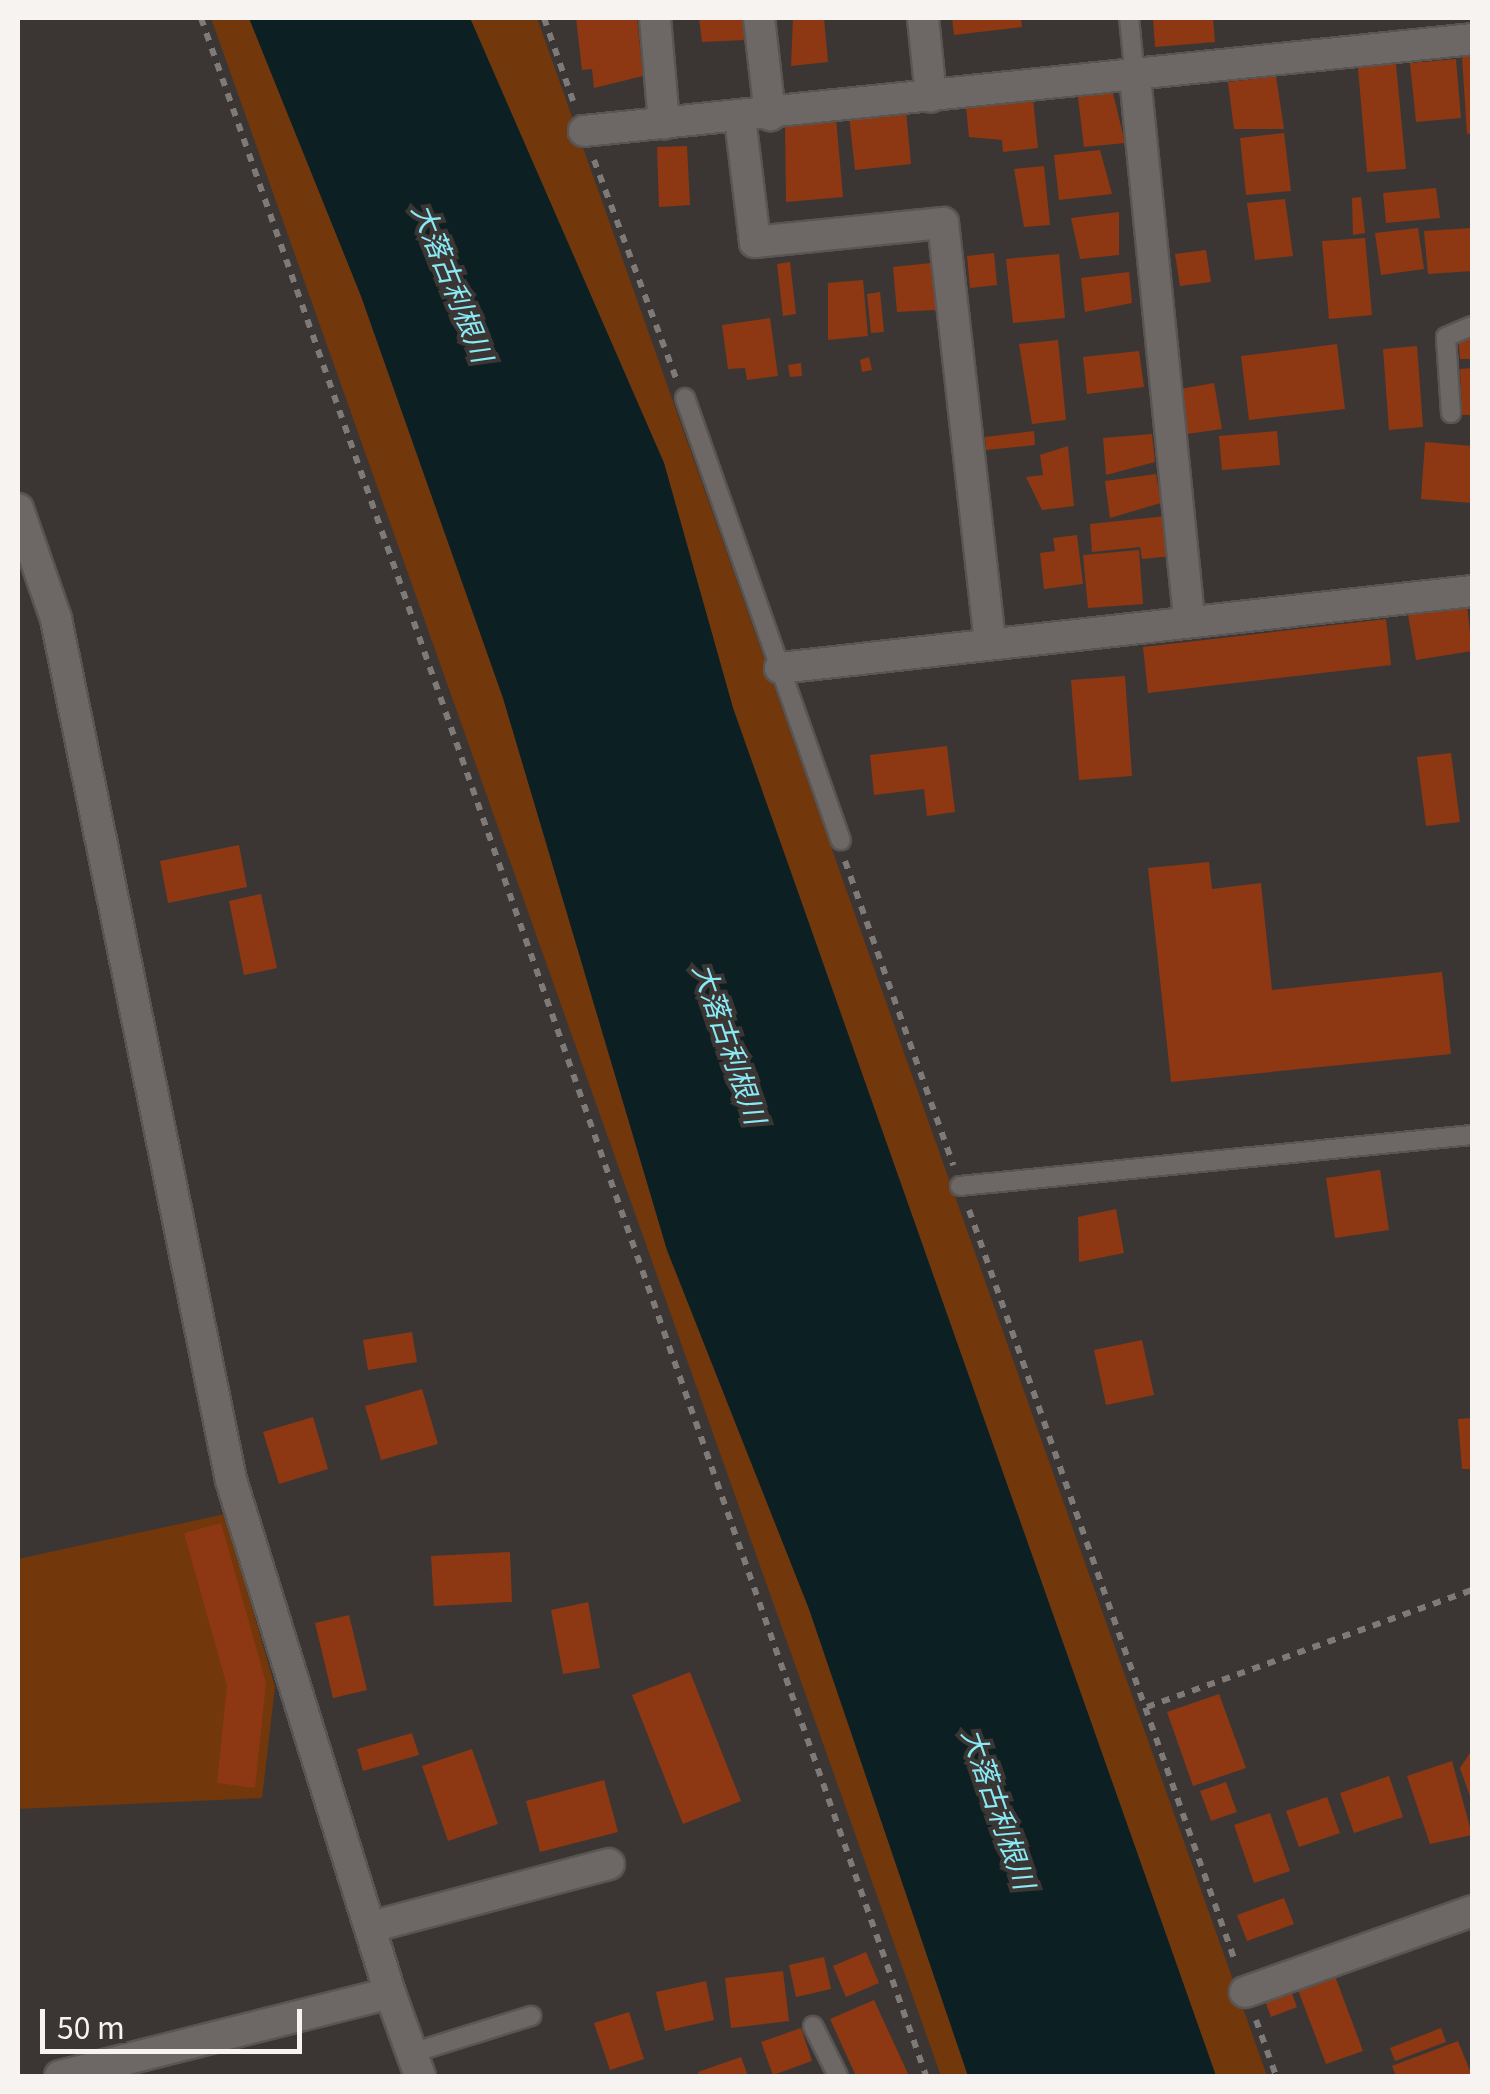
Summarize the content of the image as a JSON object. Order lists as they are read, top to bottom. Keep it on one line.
{"water":["大落古利根川"],"scale_bar":"50 m"}
